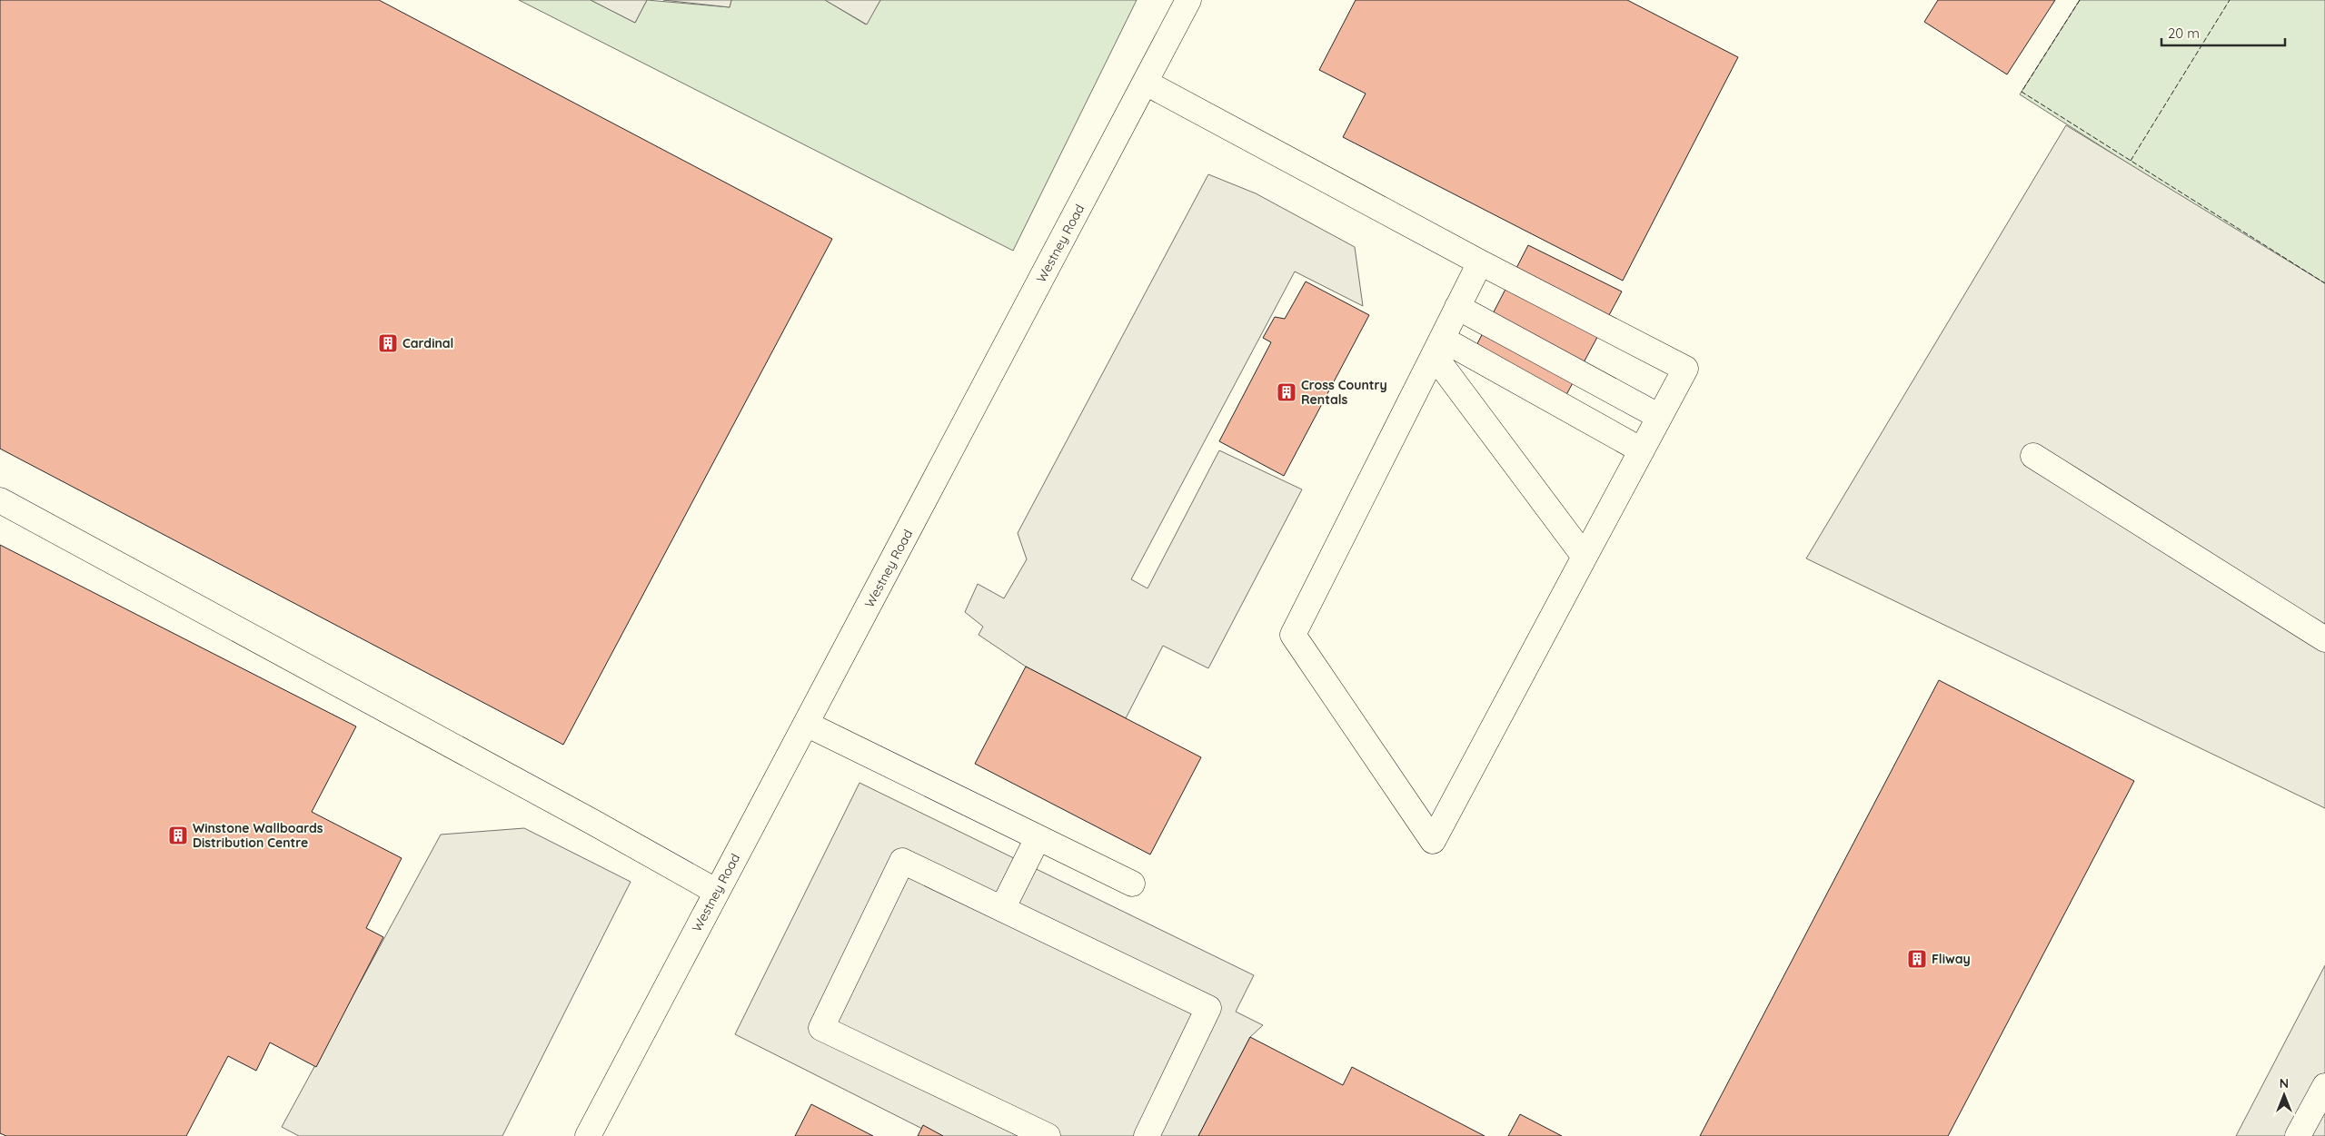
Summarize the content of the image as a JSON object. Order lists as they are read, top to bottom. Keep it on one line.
{"streets":{"street":["Westney Road"]},"places":{"building":["Cardinal","Cross Country Rentals","Winstone Wallboards Distribution Centre","Fliway"]},"scale_bar":"20 m","north":"top"}
